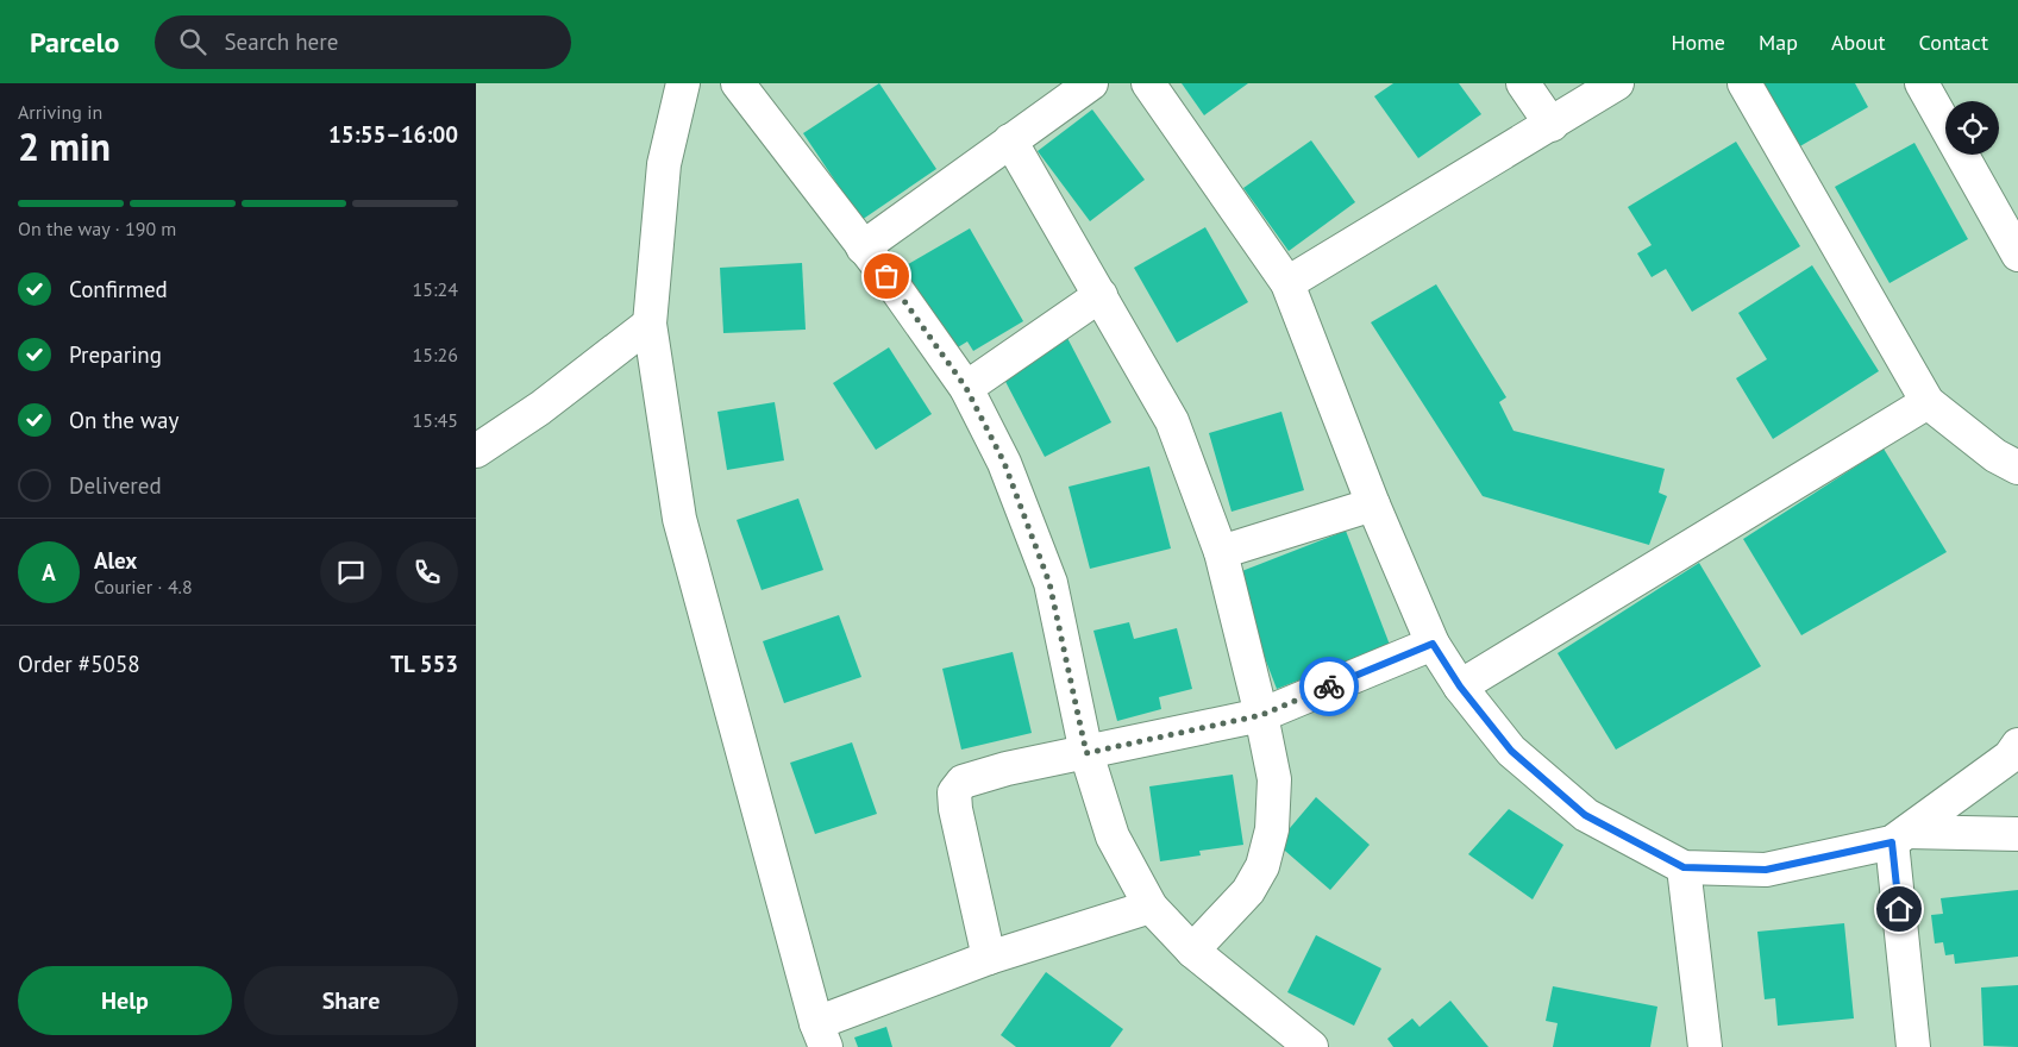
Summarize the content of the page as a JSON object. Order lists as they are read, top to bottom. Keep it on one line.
{"page":{"header":"Parcelo","search":"Search here","nav":["Home","Map","About","Contact"],"heading":["2 min","Arriving in","15:55–16:00"],"panel":["Alex","Courier · 4.8","Order #5058","TL 553"],"bar":"On the way · 190 m","list":[["Confirmed","15:24"],["Preparing","15:26"],["On the way","15:45"],"Delivered"],"round":"A","buttons":["Help","Share"]}}
